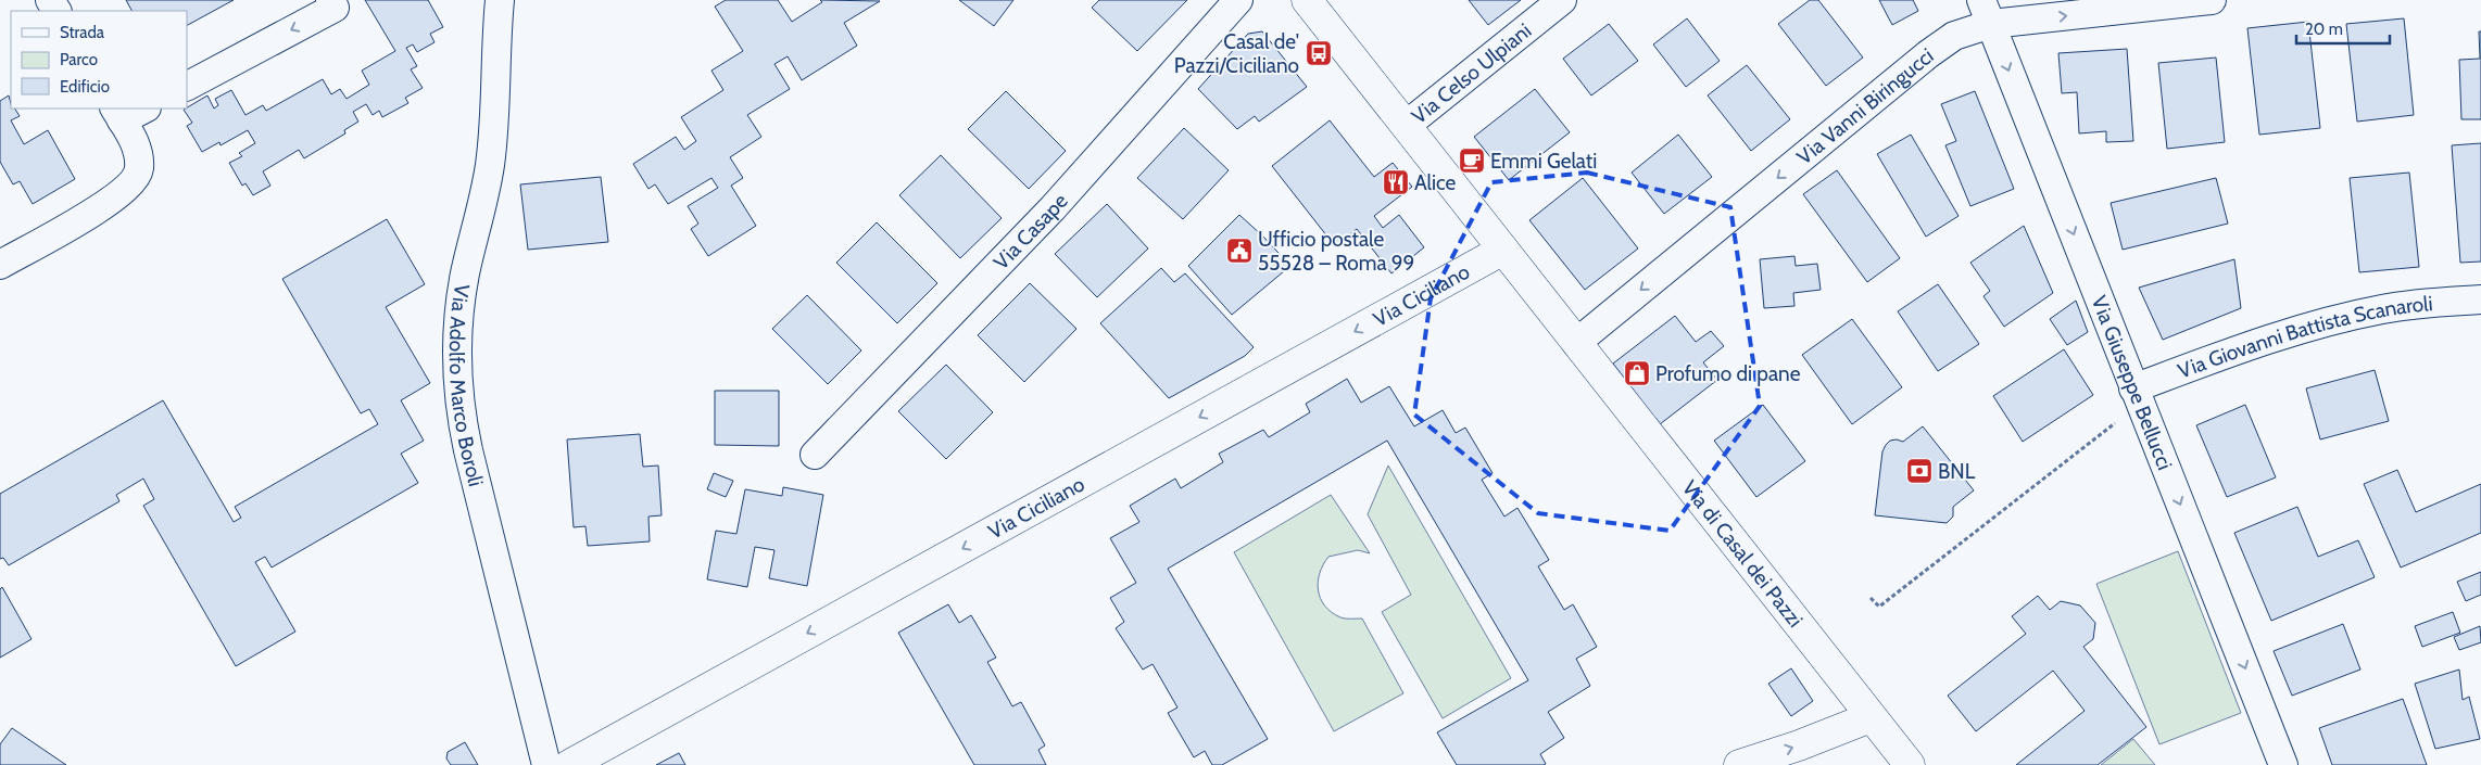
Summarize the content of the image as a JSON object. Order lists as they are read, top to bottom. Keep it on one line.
{"streets":{"main road":["Via Ciciliano","Via di Casal dei Pazzi"],"street":["Via Celso Ulpiani","Via Vanni Biringucci","Via Casape","Via Giovanni Battista Scanaroli","Via Giuseppe Bellucci","Via Adolfo Marco Boroli"]},"crossings":[["Via Vanni Biringucci","Via Giuseppe Bellucci"],["Via Vanni Biringucci","Via di Casal dei Pazzi"],["Via Ciciliano","Via di Casal dei Pazzi"],["Via Giovanni Battista Scanaroli","Via Giuseppe Bellucci"]],"one_way":["Via Ciciliano","Via Giuseppe Bellucci"],"places":{"bus stop":["Casal de' Pazzi/Ciciliano"],"cafe":["Emmi Gelati"],"restaurant":["Alice"],"public building":["Ufficio postale 55528 – Roma 99"],"shop":["Profumo di pane"],"bank":["BNL"]},"legend":["Strada","Parco","Edificio"],"scale_bar":"20 m"}
